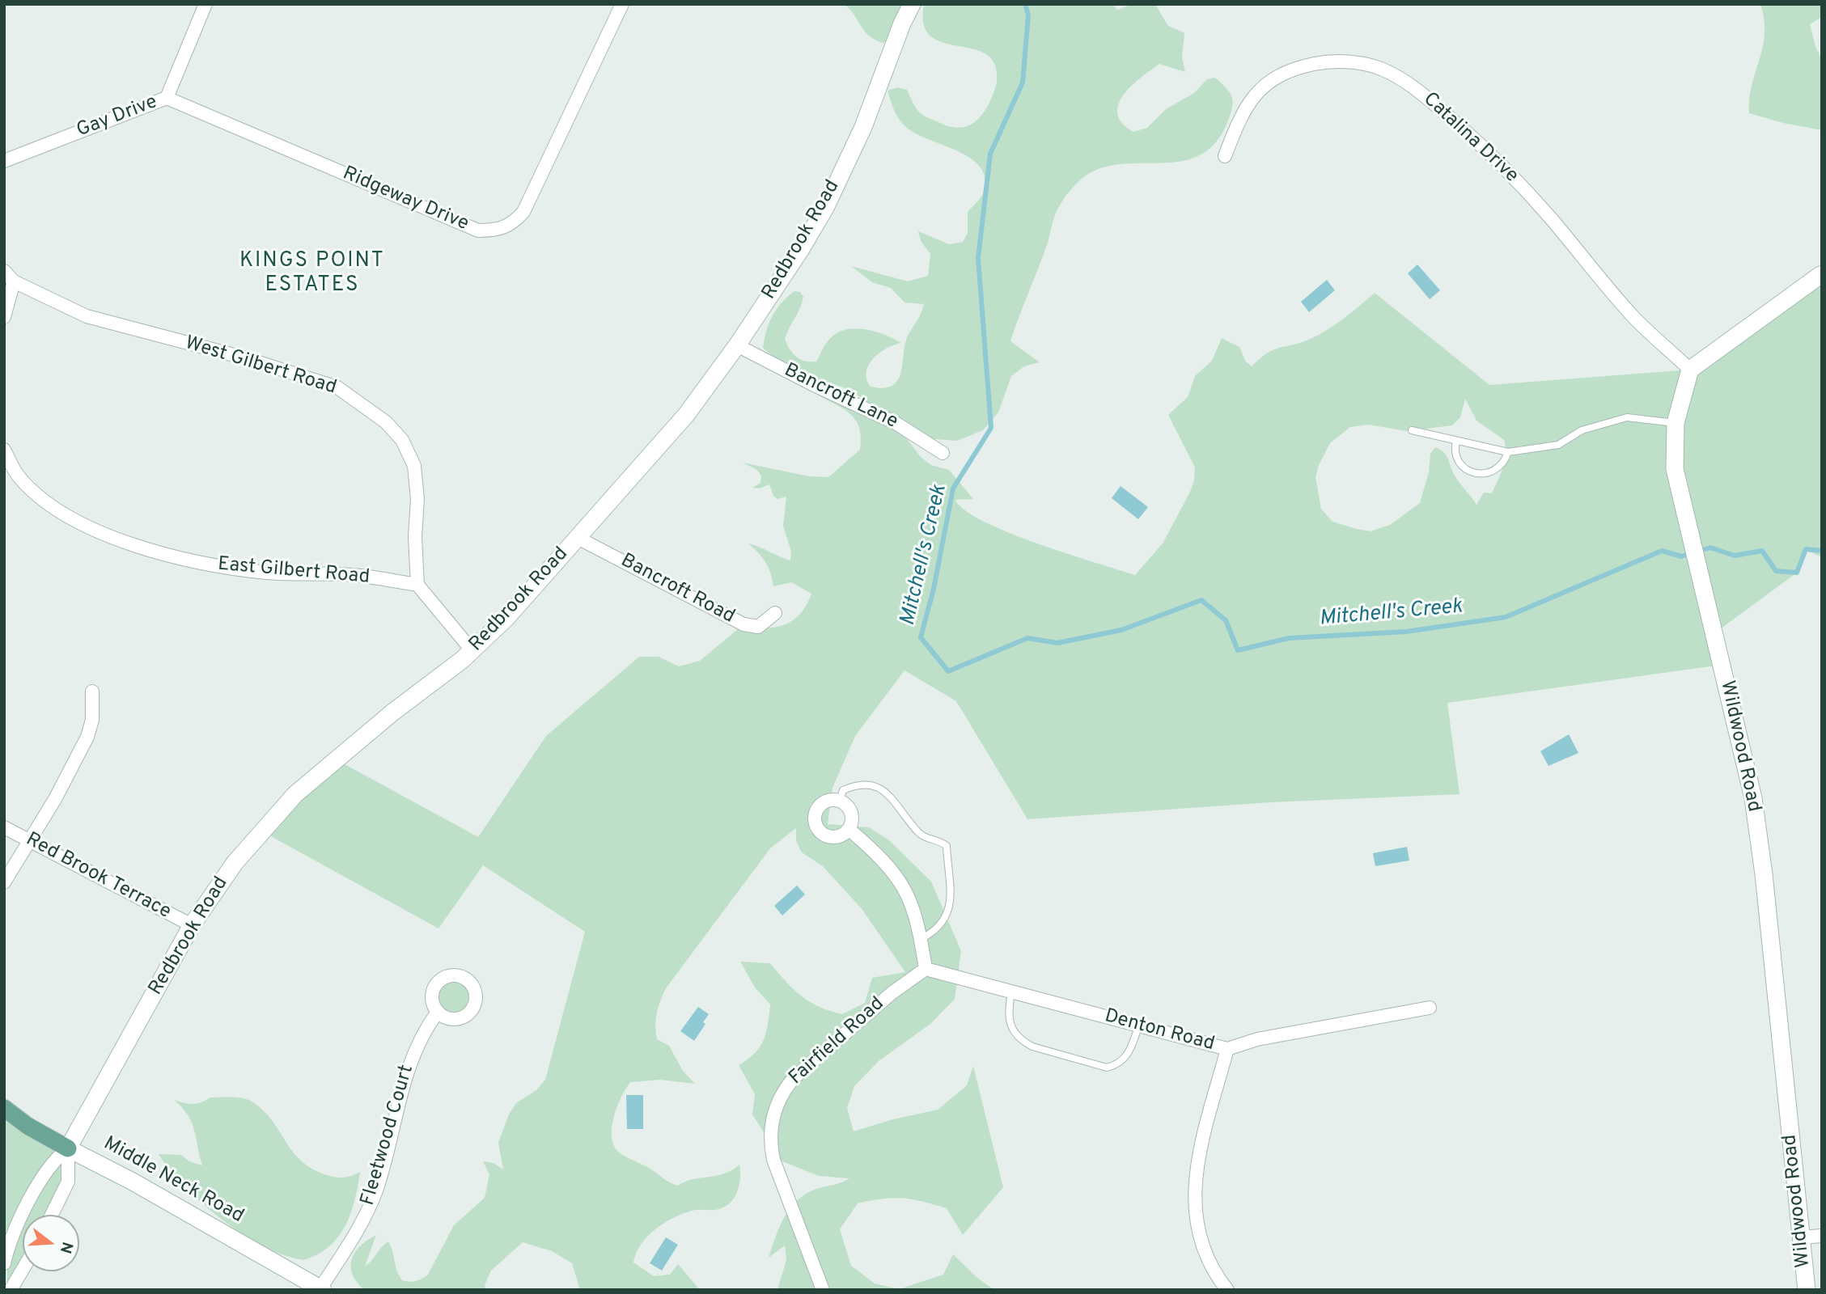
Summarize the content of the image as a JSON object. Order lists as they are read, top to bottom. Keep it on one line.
{"streets":{"main road":["Redbrook Road","Wildwood Road","Middle Neck Road"],"street":["Gay Drive","Catalina Drive","Ridgeway Drive","West Gilbert Road","Bancroft Lane","East Gilbert Road","Bancroft Road","Red Brook Terrace","Denton Road","Fairfield Road","Fleetwood Court"]},"crossings":[["Gay Drive","Ridgeway Drive"],["Catalina Drive","Wildwood Road"],["Redbrook Road","Bancroft Lane"],["Redbrook Road","Bancroft Road"],["Redbrook Road","Red Brook Terrace"],["Redbrook Road","Middle Neck Road"],["West Gilbert Road","East Gilbert Road"],["Denton Road","Fairfield Road"],["Fleetwood Court","Middle Neck Road"]],"districts":["KINGS POINT ESTATES"],"water":["Mitchell's Creek"],"north":"right"}
